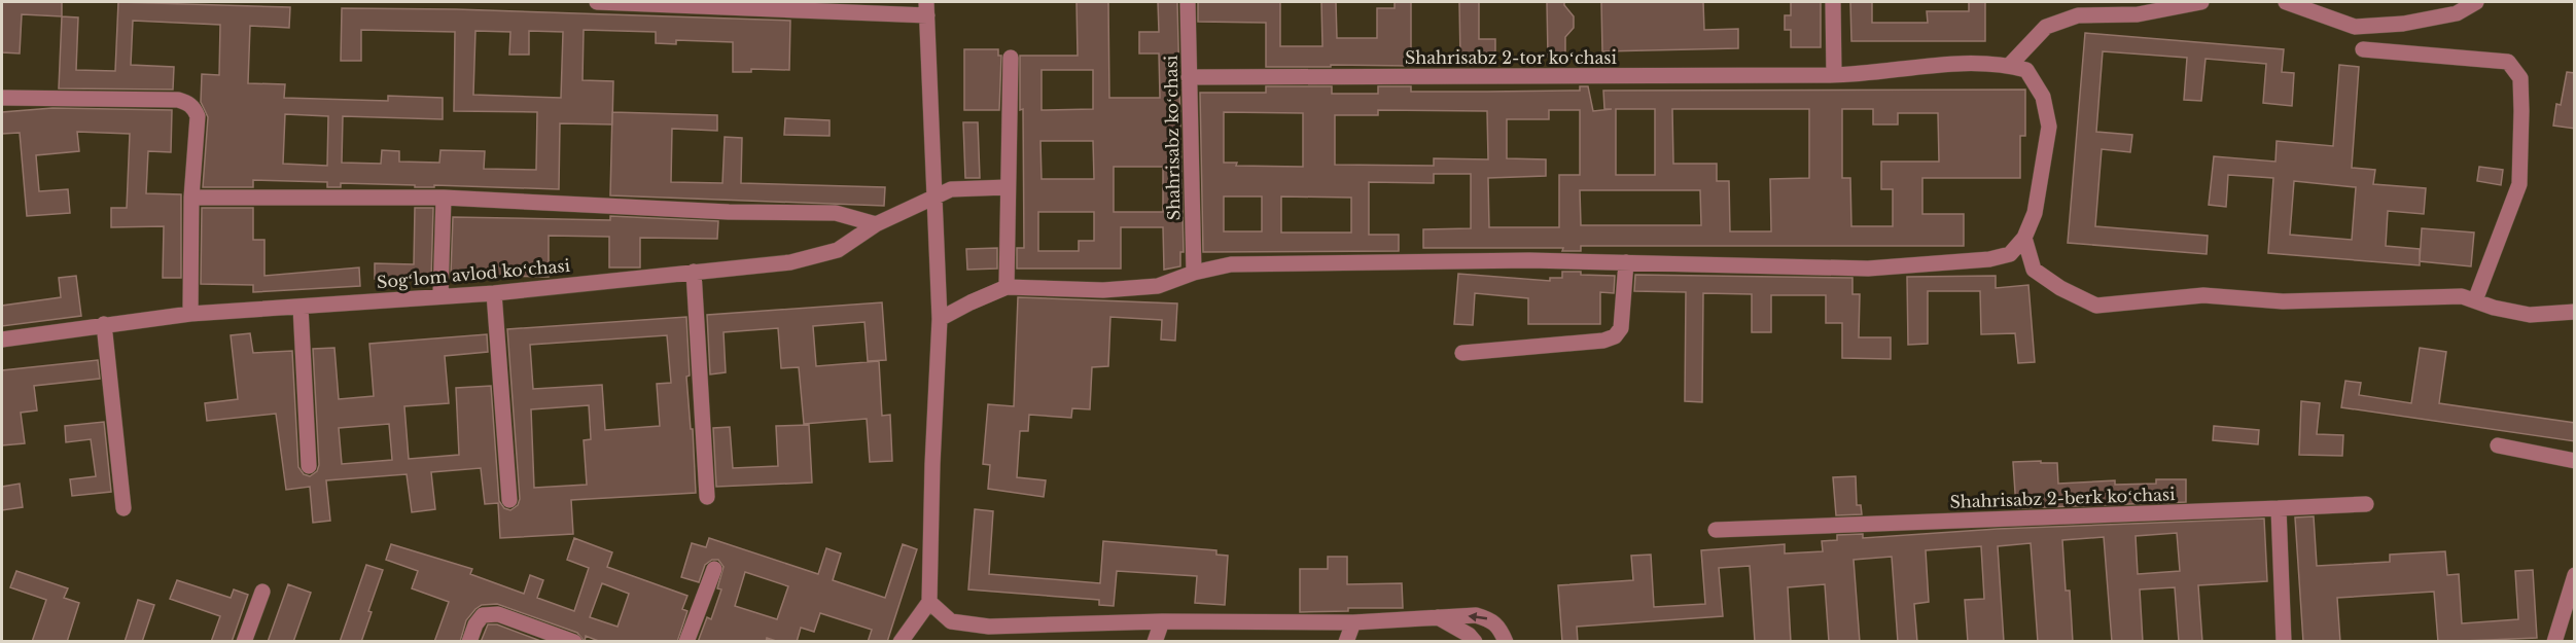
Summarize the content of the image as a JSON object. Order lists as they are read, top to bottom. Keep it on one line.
{"streets":{"street":["Shahrisabz 2-tor koʻchasi","Shahrisabz koʻchasi","Sogʻlom avlod koʻchasi","Shahrisabz 2-berk koʻchasi"]},"crossings":[["Shahrisabz 2-tor koʻchasi","Shahrisabz koʻchasi"]]}
